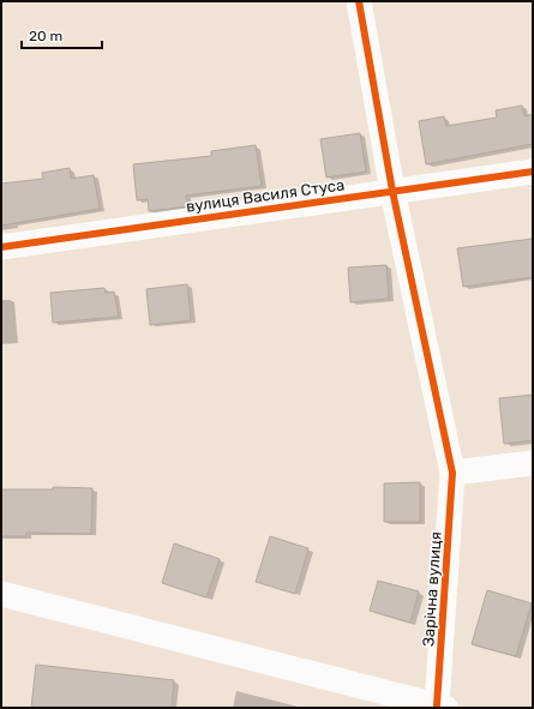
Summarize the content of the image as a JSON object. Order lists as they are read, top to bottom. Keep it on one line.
{"streets":{"street":["вулиця Василя Стуса","Зарічна вулиця"]},"crossings":[["вулиця Василя Стуса","Зарічна вулиця"]],"scale_bar":"20 m"}
